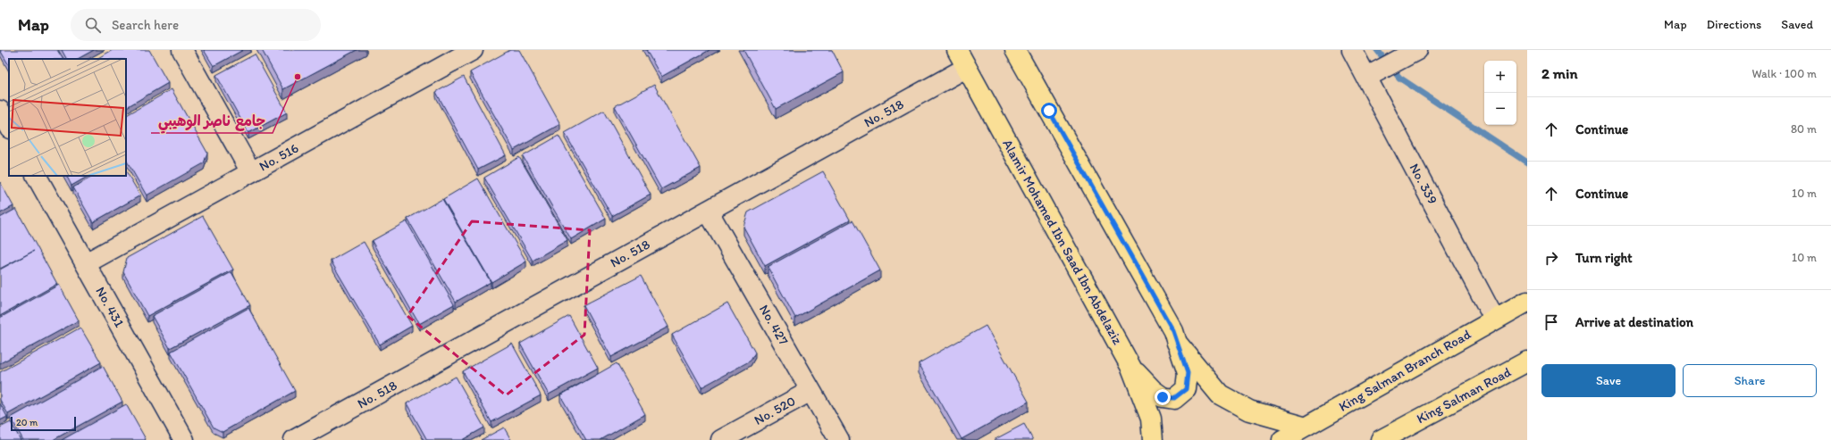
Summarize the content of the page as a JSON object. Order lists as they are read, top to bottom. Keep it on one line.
{"streets":{"main road":["Alamir Mohamed Ibn Saad Ibn Abdelaziz","King Salman Branch Road","King Salman Road"],"street":["No. 518","No. 516","No. 339","No. 431","No. 427","No. 520"]},"crossings":[["No. 518","Alamir Mohamed Ibn Saad Ibn Abdelaziz"],["No. 518","No. 427"],["No. 516","No. 431"],["No. 339","King Salman Branch Road"],["No. 427","No. 520"]],"places":["جامع ناصر الوهيبي"],"scale_bar":"20 m","page":{"header":"Map","search":"Search here","nav":["Map","Directions","Saved"],"heading":["2 min","Walk · 100 m"],"map_buttons":["+","−"],"list":[["Continue","80 m"],["Continue","10 m"],["Turn right","10 m"],"Arrive at destination"],"buttons":["Save","Share"],"scale":"20 m"}}
